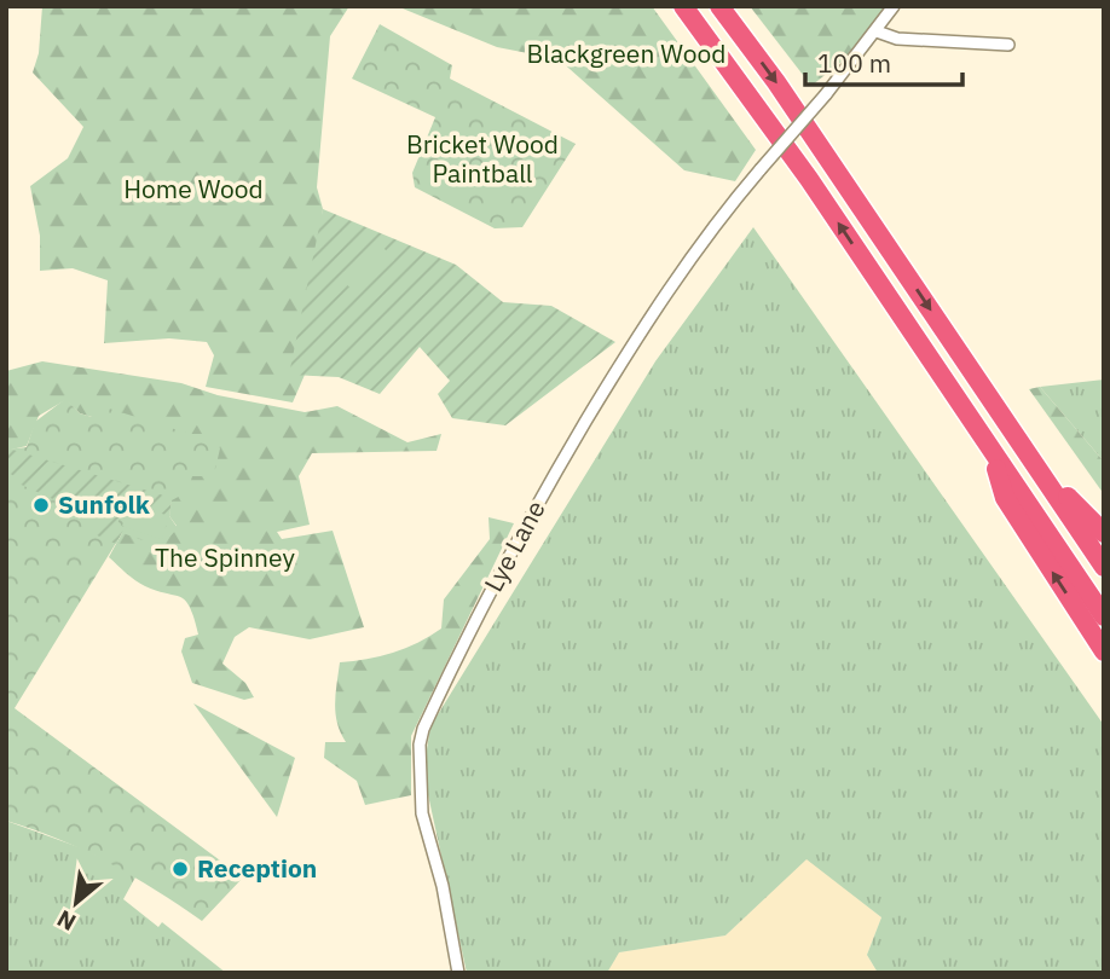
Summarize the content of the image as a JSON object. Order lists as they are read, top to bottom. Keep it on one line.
{"streets":{"street":["Lye Lane"]},"parks":["Blackgreen Wood","Bricket Wood Paintball","Home Wood","The Spinney"],"places":["Sunfolk","Reception"],"scale_bar":"100 m","north":"bottom left"}
